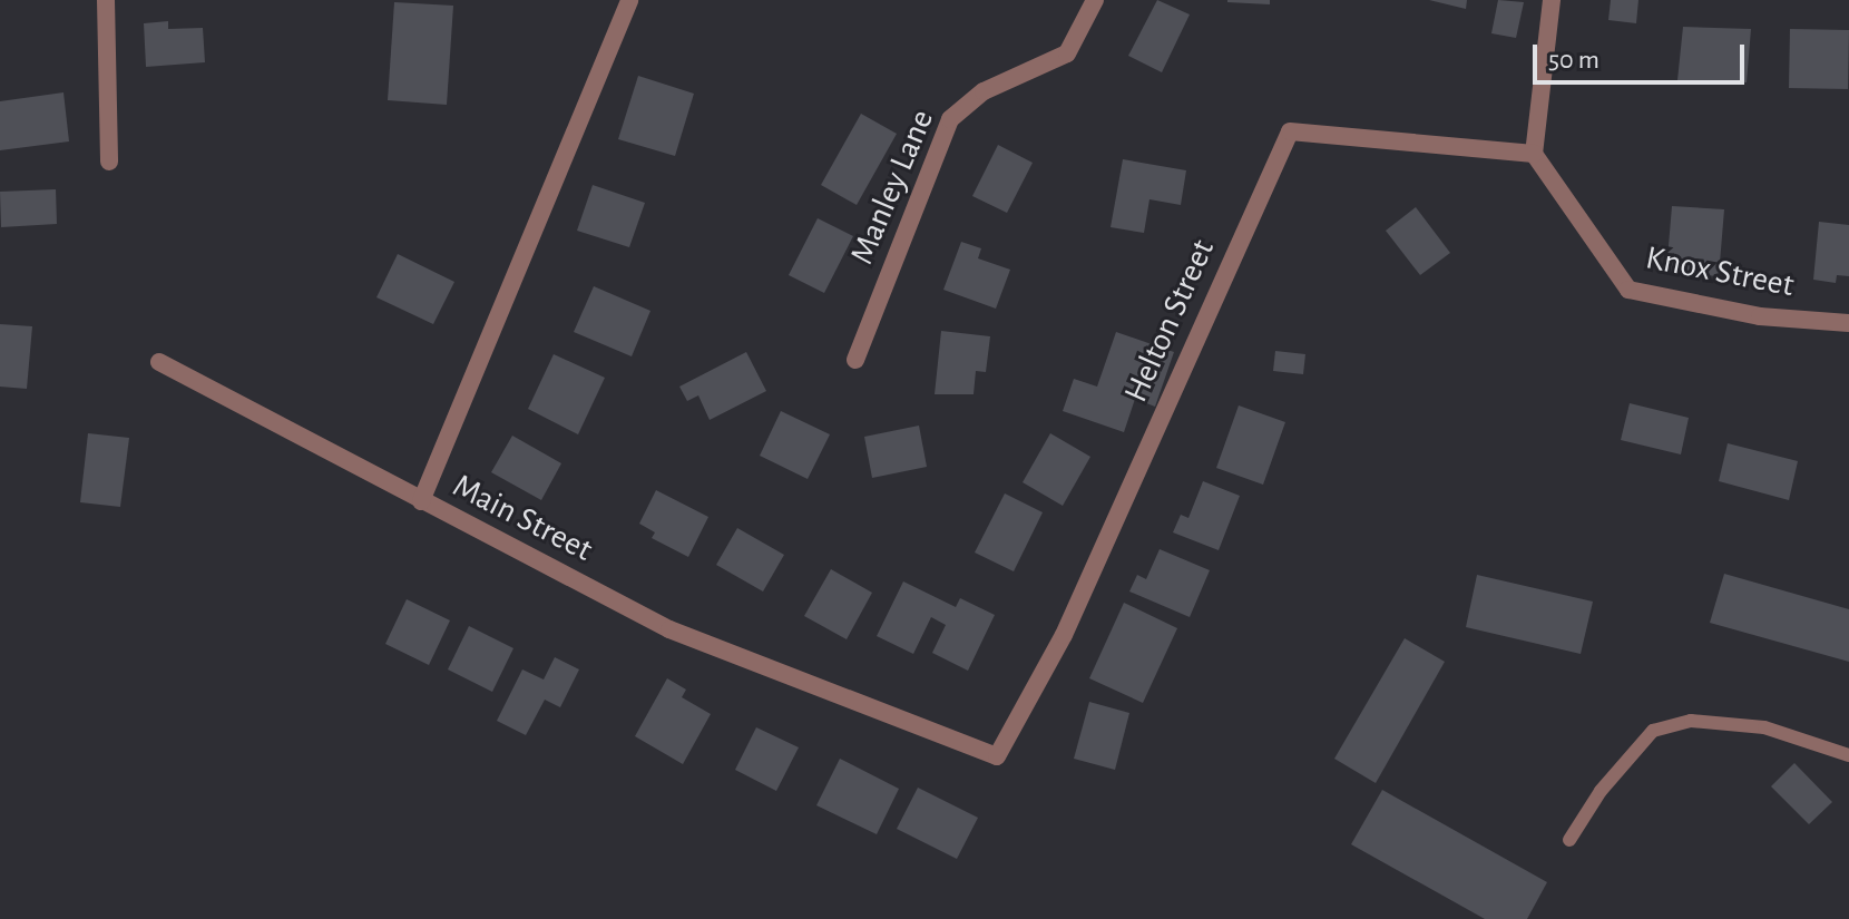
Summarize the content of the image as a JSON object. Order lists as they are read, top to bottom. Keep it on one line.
{"streets":{"street":["Manley Lane","Knox Street","Helton Street","Main Street"]},"crossings":[["Knox Street","Helton Street"],["Helton Street","Main Street"]],"scale_bar":"50 m"}
